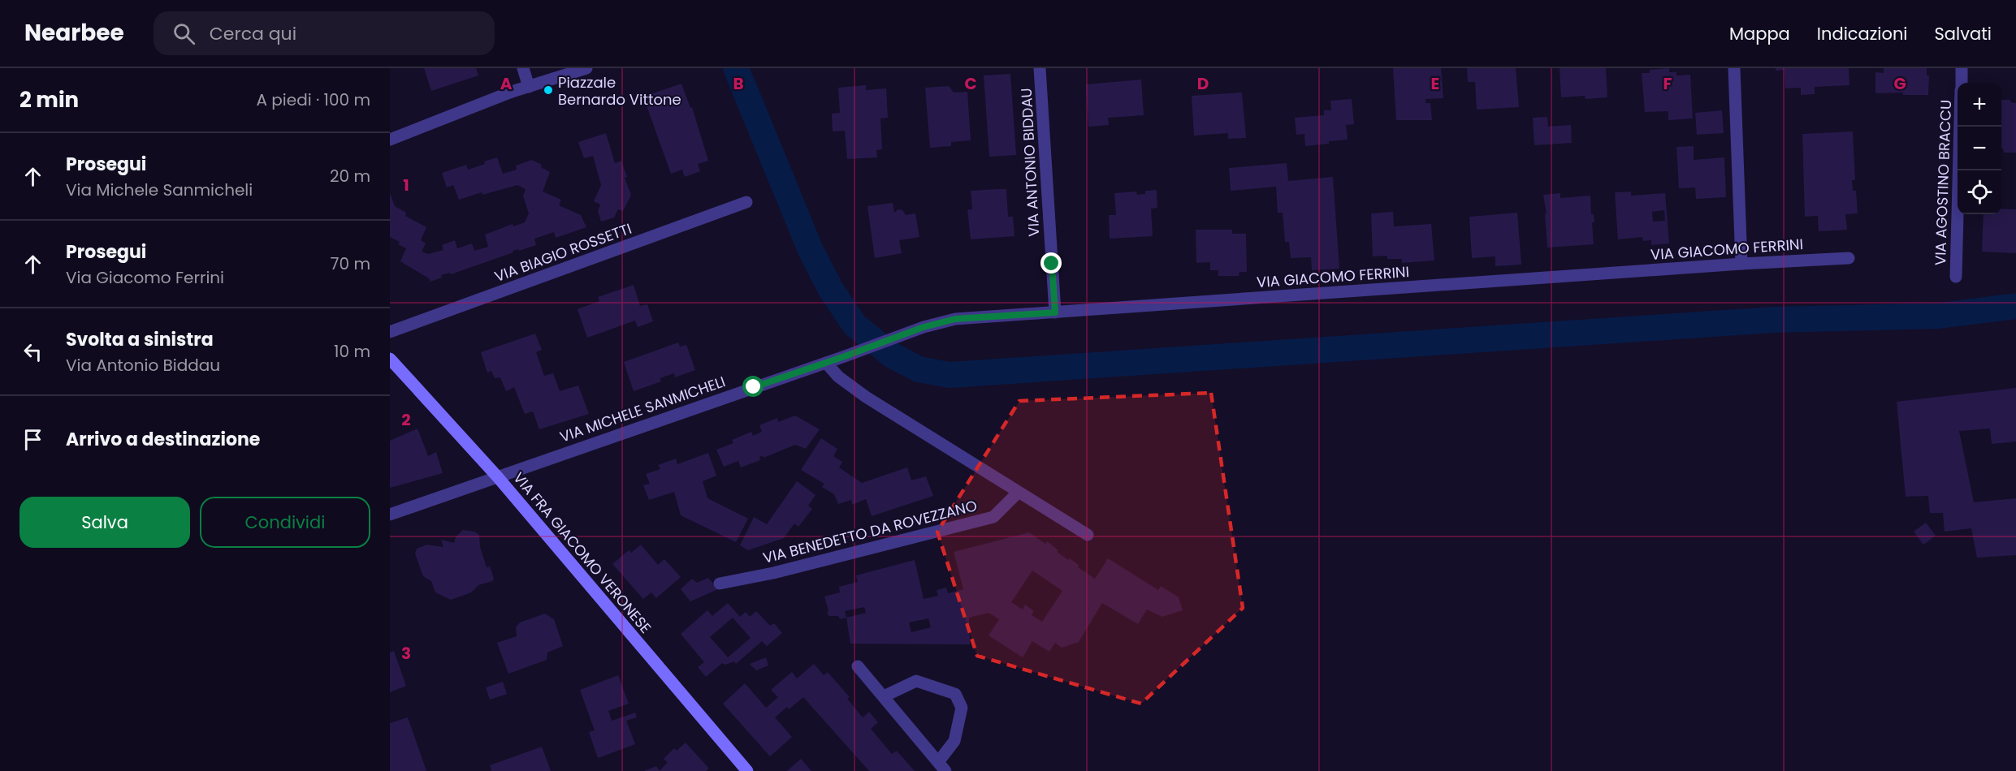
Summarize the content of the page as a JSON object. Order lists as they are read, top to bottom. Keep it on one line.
{"streets":{"street":["VIA ANTONIO BIDDAU","VIA AGOSTINO BRACCU","VIA GIACOMO FERRINI","VIA BIAGIO ROSSETTI","VIA MICHELE SANMICHELI","VIA BENEDETTO DA ROVEZZANO","VIA FRA GIACOMO VERONESE"]},"crossings":[["VIA ANTONIO BIDDAU","VIA GIACOMO FERRINI"],["VIA GIACOMO FERRINI","VIA MICHELE SANMICHELI"],["VIA MICHELE SANMICHELI","VIA FRA GIACOMO VERONESE"]],"places":["Piazzale Bernardo Vittone"],"page":{"header":"Nearbee","search":"Cerca qui","nav":["Mappa","Indicazioni","Salvati"],"heading":["2 min","A piedi · 100 m"],"map_buttons":["+","−"],"list":[["Prosegui","Via Michele Sanmicheli","20 m"],["Prosegui","Via Giacomo Ferrini","70 m"],["Svolta a sinistra","Via Antonio Biddau","10 m"],"Arrivo a destinazione"],"buttons":["Salva","Condividi"]},"grid":{"columns":["A","B","C","D","E","F","G"],"rows":["1","2","3"]}}
